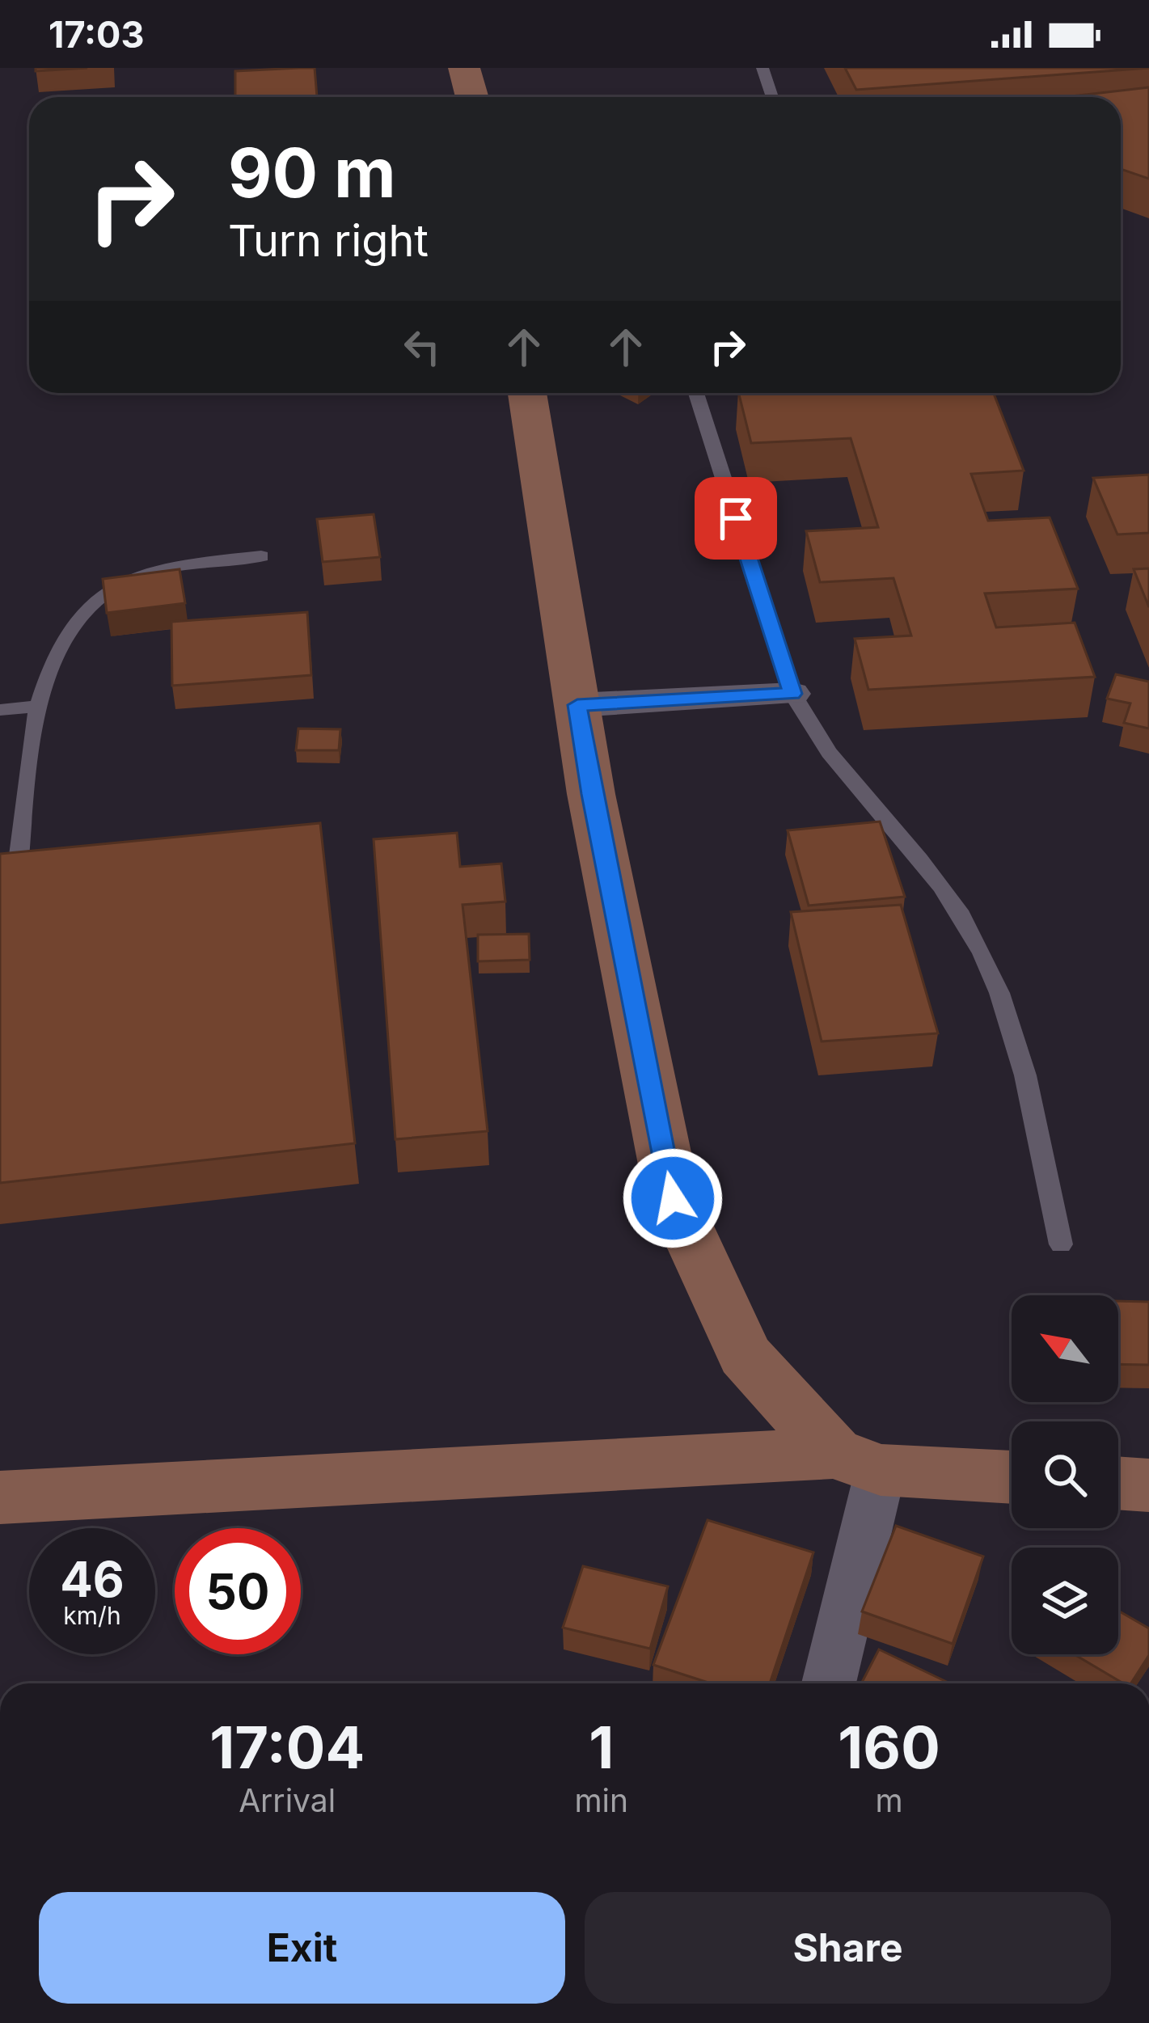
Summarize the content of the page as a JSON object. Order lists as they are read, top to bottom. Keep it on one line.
{"north":"top left","page":{"status":"17:03","turn":["90 m","Turn right"],"speed":"46 km/h","limit":"50","eta":["17:04","Arrival","1","min","160","m"],"buttons":["Exit","Share"]}}
